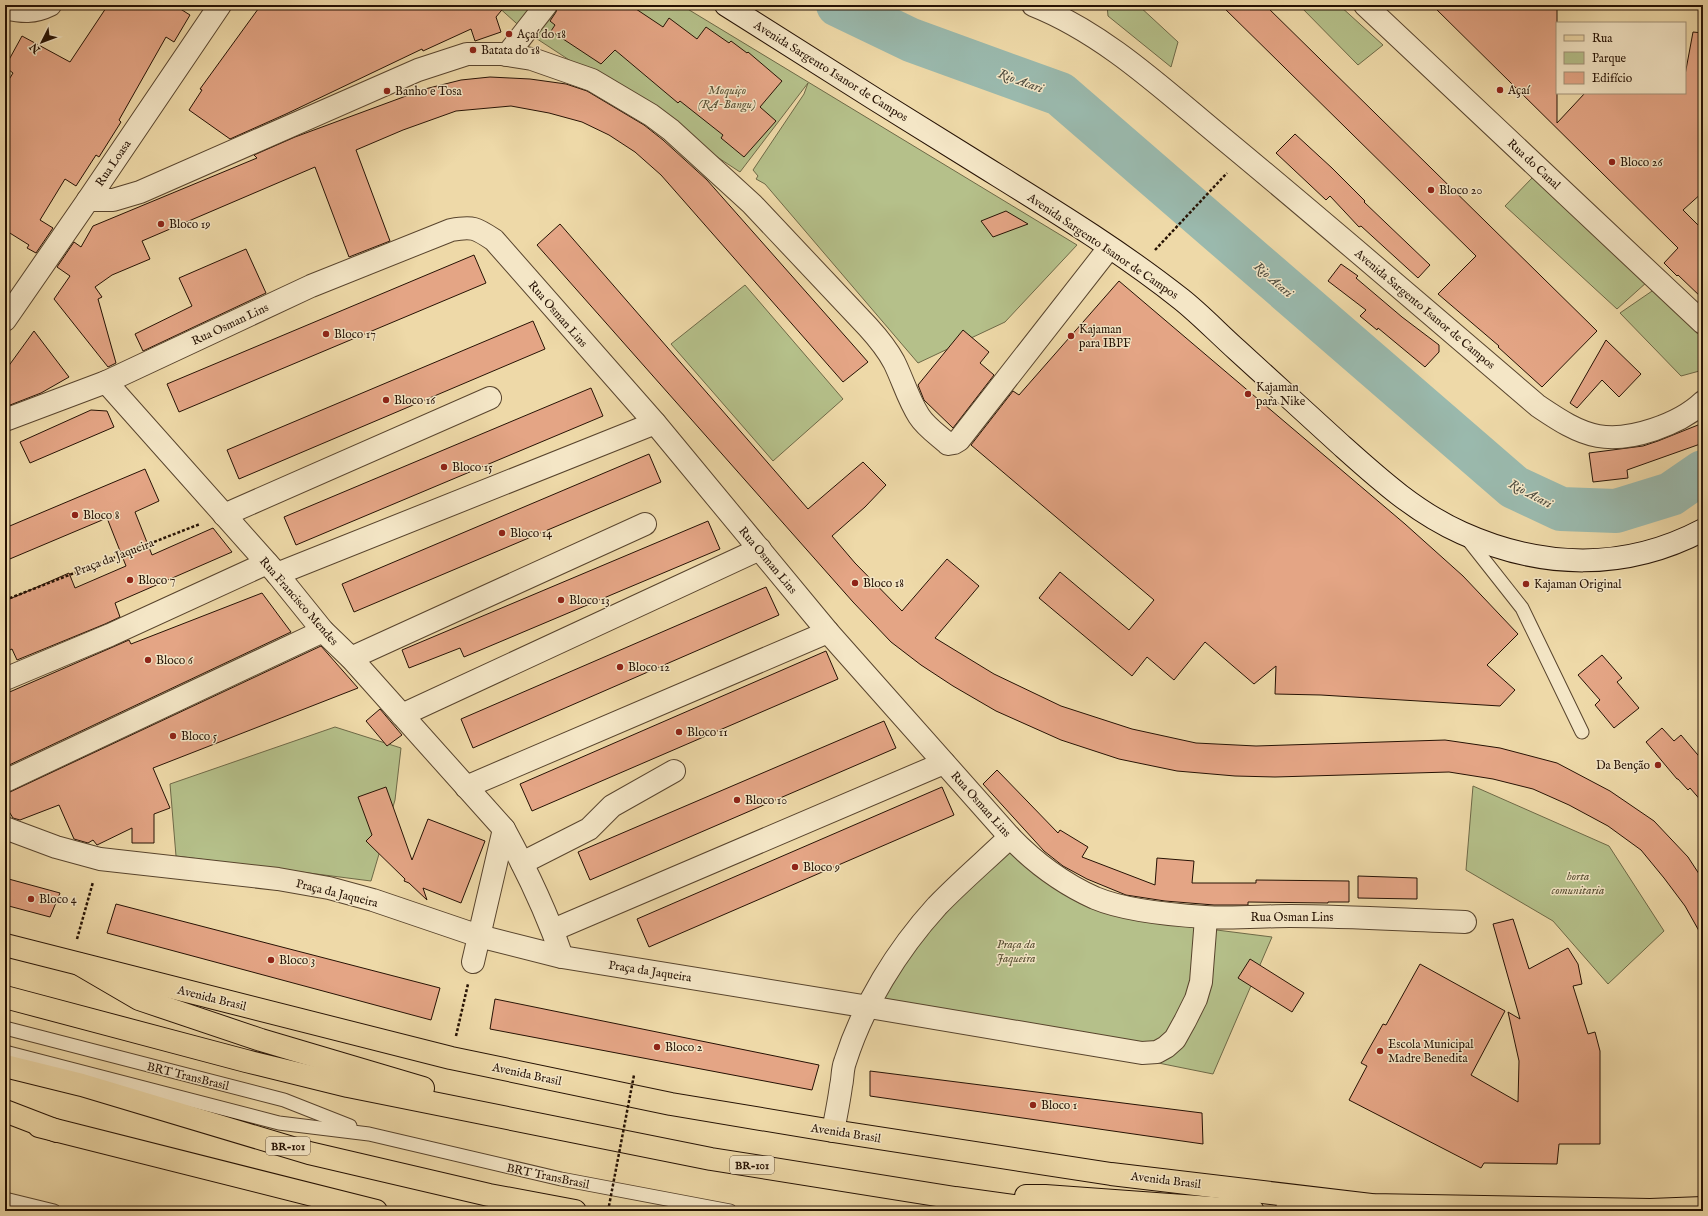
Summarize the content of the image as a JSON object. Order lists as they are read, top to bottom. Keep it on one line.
{"streets":{"main road":["Avenida Brasil","BR-101"],"street":["Avenida Sargento Isanor de Campos","Rua Loasa","Rua do Canal","Rua Osman Lins","Praça da Jaqueira","Rua Francisco Mendes"],"lane":["BRT TransBrasil"]},"crossings":[["Rua Osman Lins","Praça da Jaqueira"],["Rua Osman Lins","Rua Francisco Mendes"],["Praça da Jaqueira","Rua Francisco Mendes"]],"water":["Rio Acari"],"parks":["Moquiço (RA-Bangu)","horta comunitaria","Praça da Jaqueira"],"places":["Açaí do 18","Batata do 18","Açaí","Banho e Tosa","Bloco 26","Bloco 20","Bloco 19","Bloco 17","Kajaman para IBPF","Kajaman para Nike","Bloco 16","Bloco 15","Bloco 8","Bloco 14","Bloco 7","Bloco 18","Kajaman Original","Bloco 13","Bloco 6","Bloco 12","Bloco 11","Bloco 5","Da Benção","Bloco 10","Bloco 9","Bloco 4","Bloco 3","Bloco 2","Escola Municipal Madre Benedita","Bloco 1"],"legend":["Rua","Parque","Edifício"],"north":"bottom left"}
